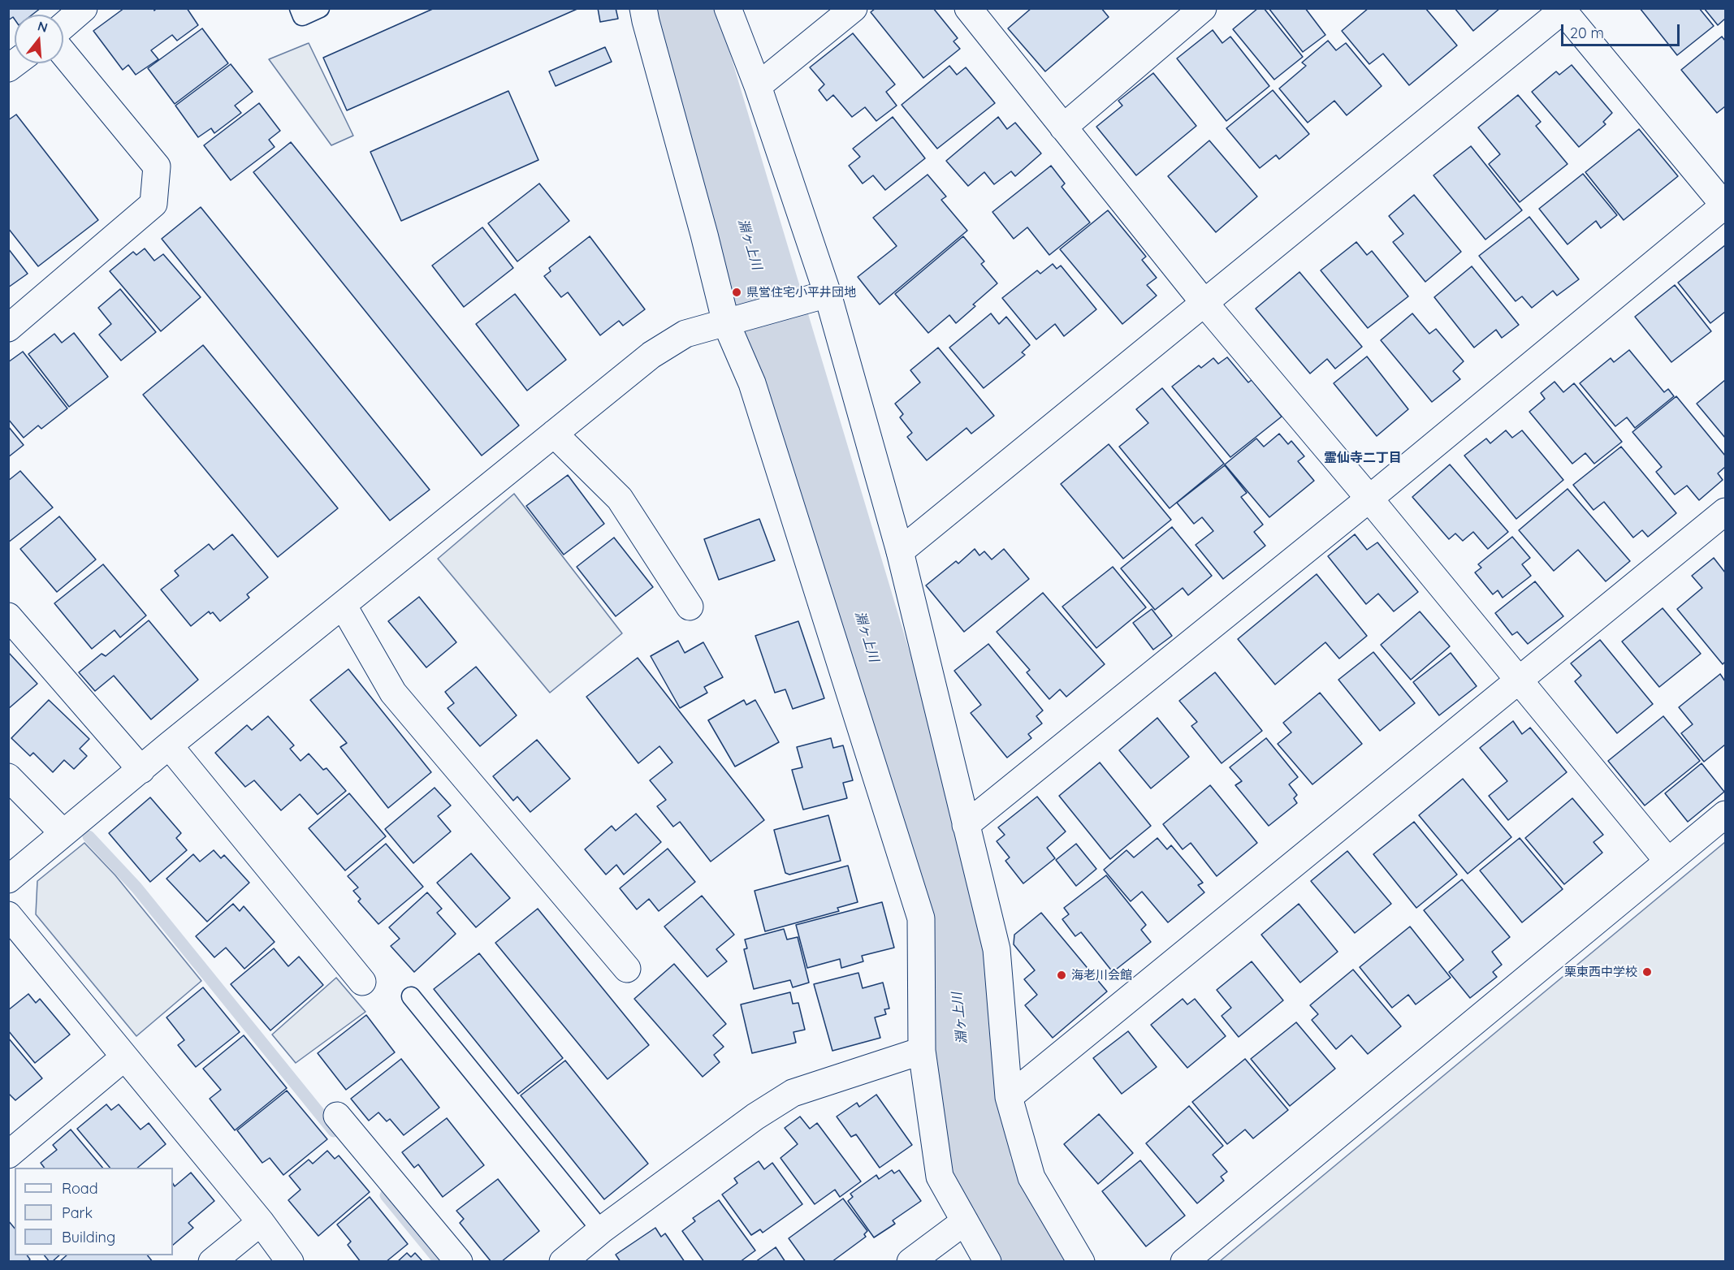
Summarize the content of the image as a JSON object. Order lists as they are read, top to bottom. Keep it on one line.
{"districts":["霊仙寺二丁目"],"water":["淵ヶ上川"],"places":["県営住宅小平井団地","栗東西中学校","海老川会館"],"legend":["Road","Park","Building"],"scale_bar":"20 m","north":"top"}
